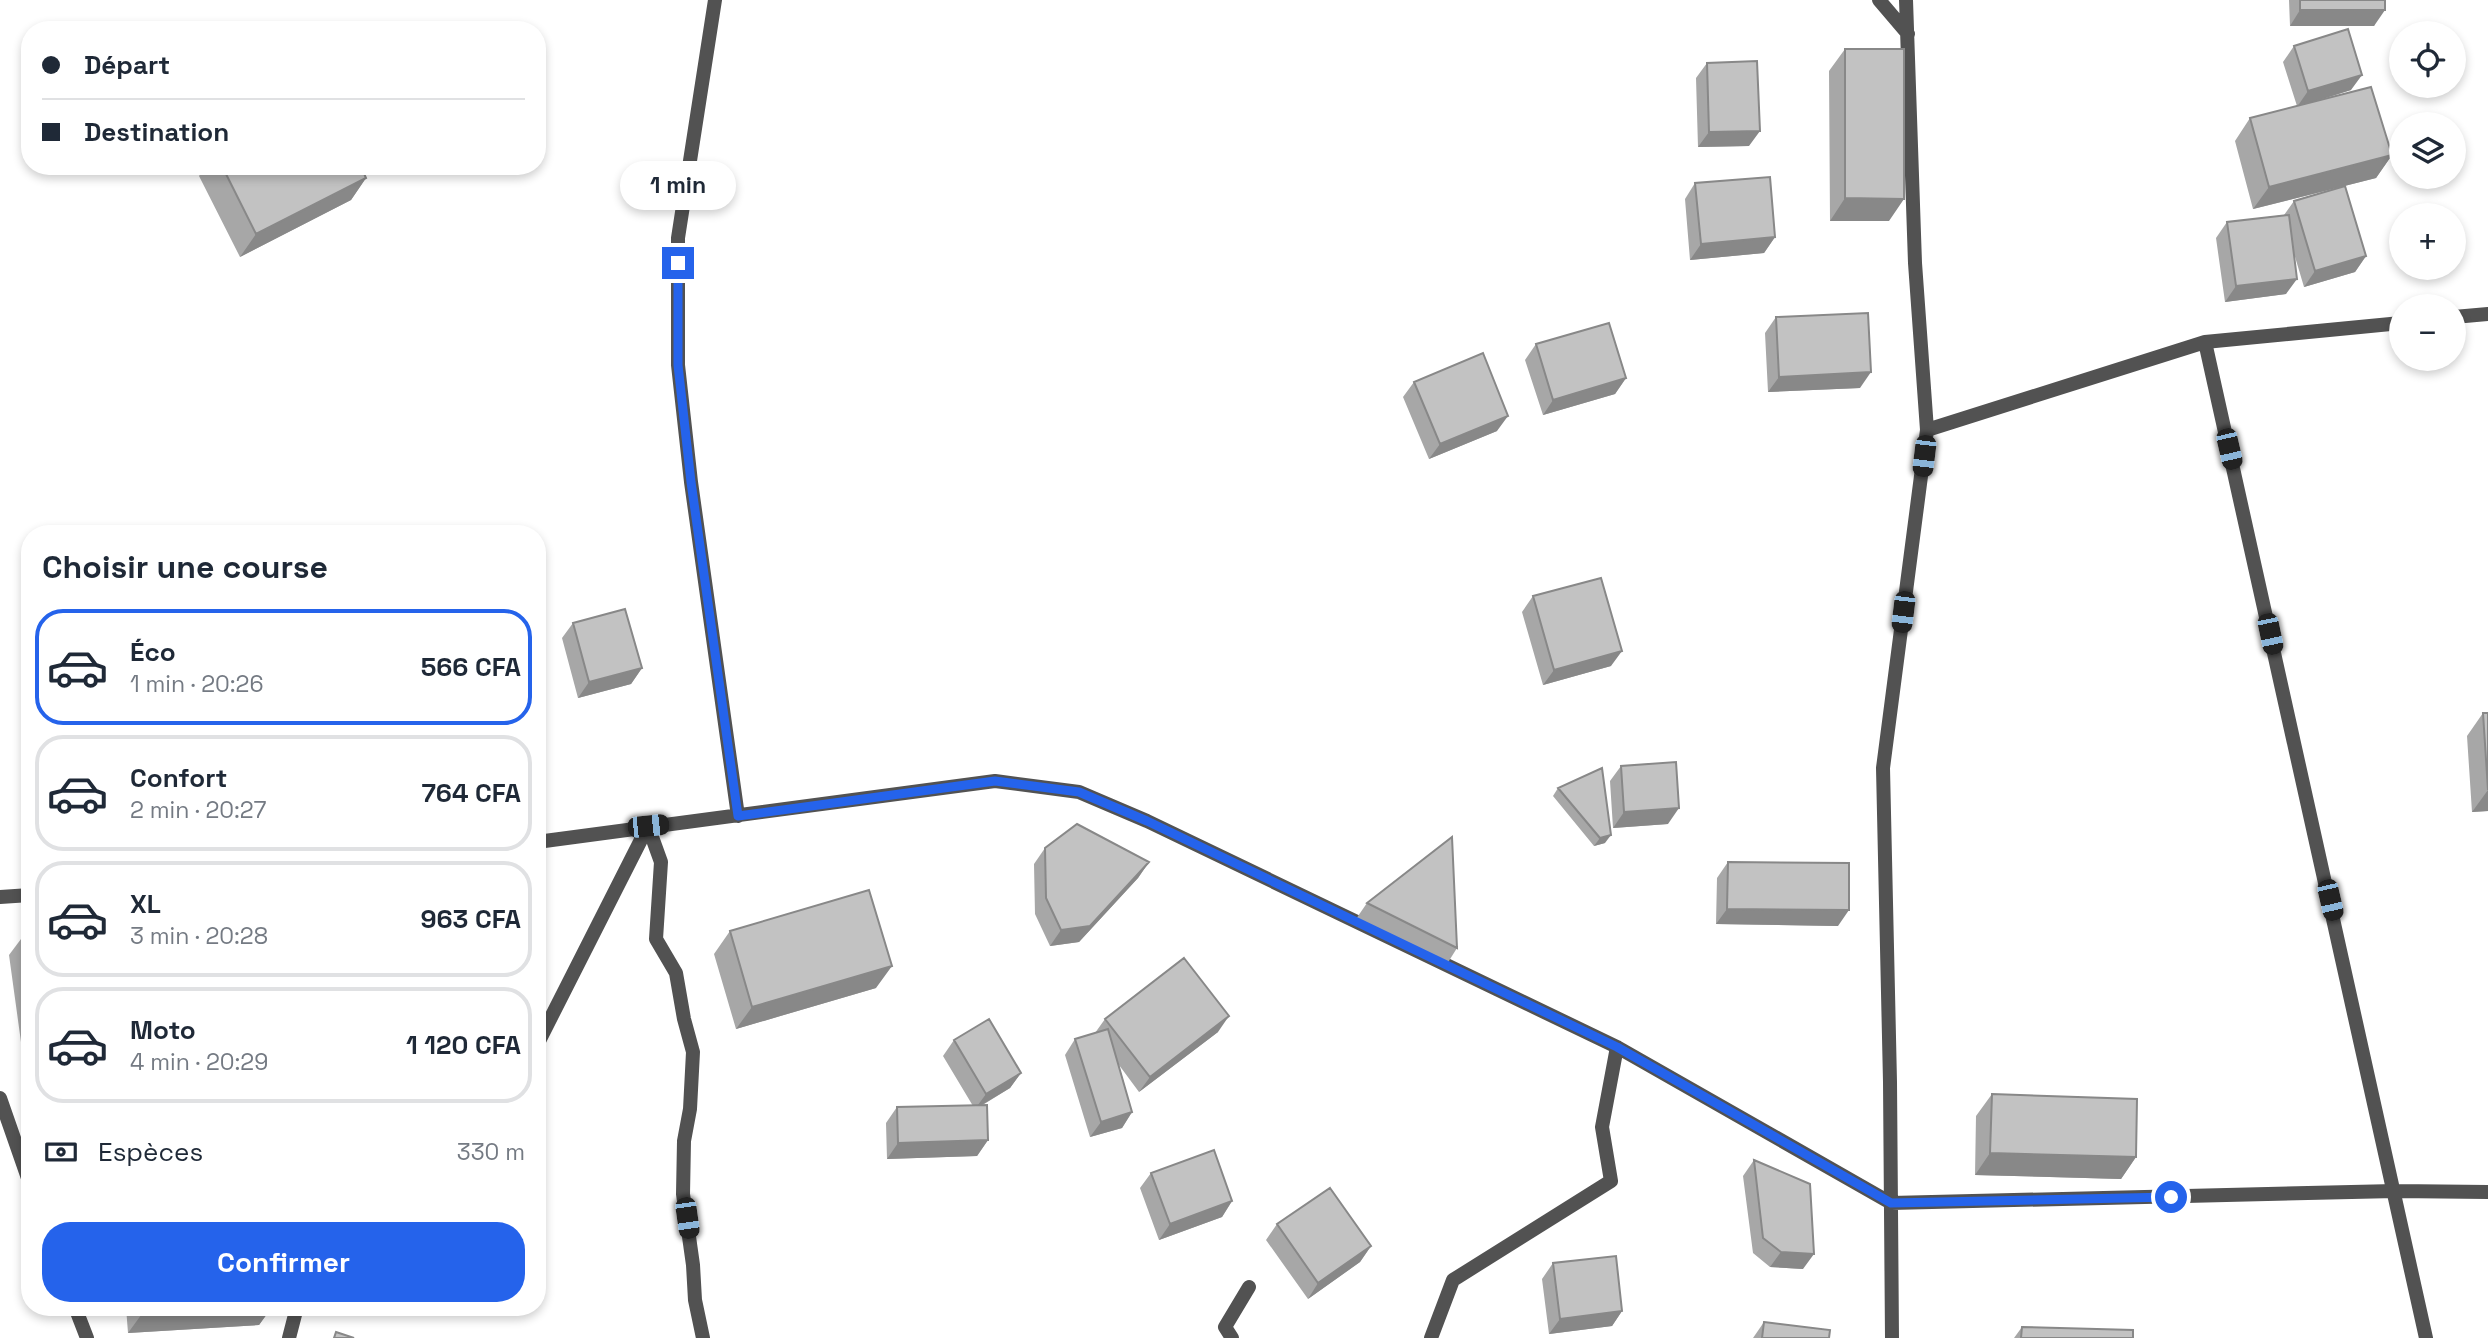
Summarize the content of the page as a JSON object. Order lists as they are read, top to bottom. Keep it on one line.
{"page":{"map_buttons":["+","−"],"banner":["Départ","Destination"],"bubble":"1 min","heading":"Choisir une course","list":[{"name":"Éco","note":"1 min · 20:26","value":"566 CFA"},{"name":"Confort","note":"2 min · 20:27","value":"764 CFA"},{"name":"XL","note":"3 min · 20:28","value":"963 CFA"},{"name":"Moto","note":"4 min · 20:29","value":"1 120 CFA"}],"pay":["Espèces","330 m"],"buttons":"Confirmer"}}
